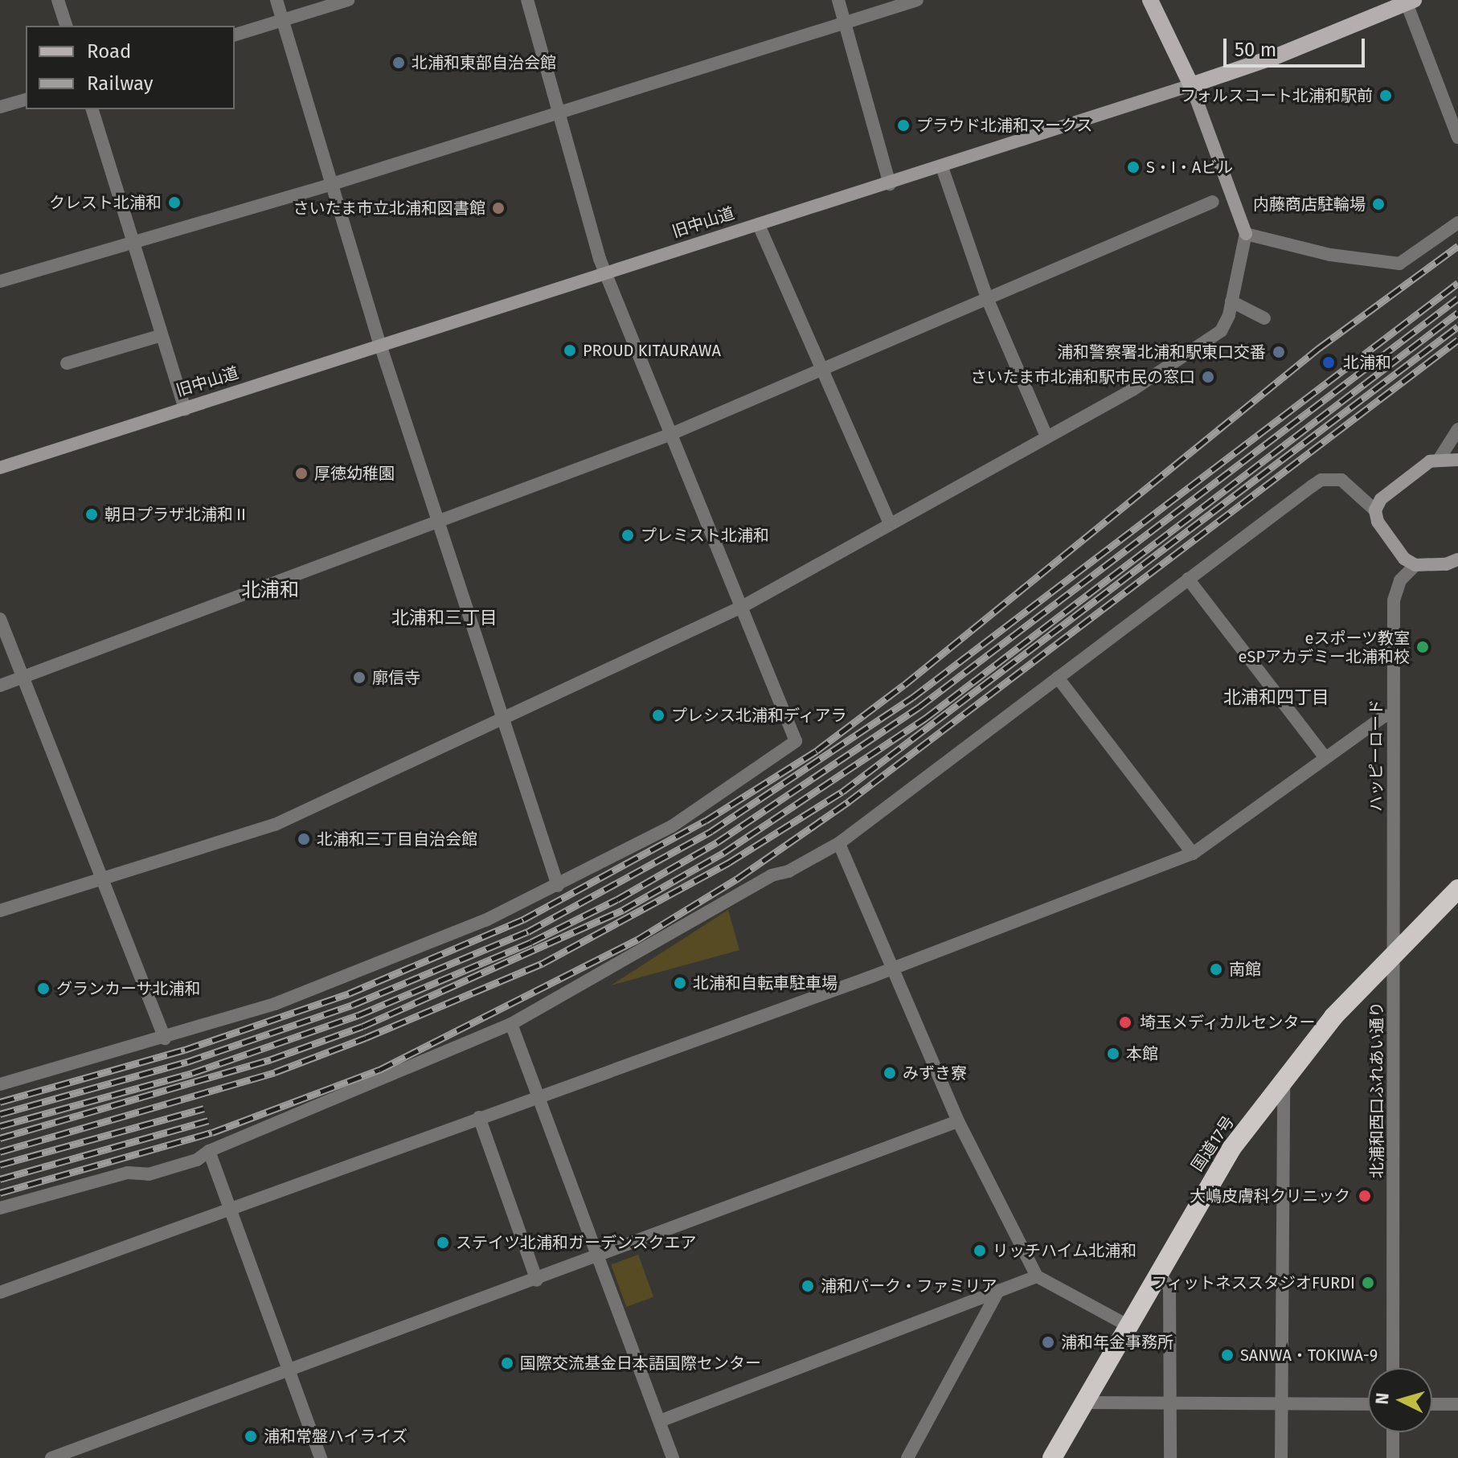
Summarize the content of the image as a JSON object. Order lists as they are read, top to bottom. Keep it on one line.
{"streets":{"highway":["国道17号"],"main road":["旧中山道"],"street":["ハッピーロード","北浦和西口ふれあい通り"]},"crossings":[["ハッピーロード","北浦和西口ふれあい通り"],["ハッピーロード","国道17号"],["北浦和西口ふれあい通り","国道17号"]],"districts":["北浦和","北浦和三丁目","北浦和四丁目"],"places":["北浦和東部自治会館","フォルスコート北浦和駅前","プラウド北浦和マークス","S・I・Aビル","クレスト北浦和","内藤商店駐輪場","さいたま市立北浦和図書館","PROUD KITAURAWA","浦和警察署北浦和駅東口交番","北浦和","さいたま市北浦和駅市民の窓口","厚徳幼稚園","朝日プラザ北浦和Ⅱ","プレミスト北浦和","eスポーツ教室 eSPアカデミー北浦和校","廓信寺","プレシス北浦和ディアラ","北浦和三丁目自治会館","南館","北浦和自転車駐車場","グランカーサ北浦和","埼玉メディカルセンター","本館","みずき寮","大嶋皮膚科クリニック","ステイツ北浦和ガーデンスクエア","リッチハイム北浦和","フィットネススタジオFURDI","浦和パーク・ファミリア","浦和年金事務所","SANWA・TOKIWA-9","国際交流基金日本語国際センター","浦和常盤ハイライズ"],"legend":["Road","Railway"],"scale_bar":"50 m","north":"left"}
